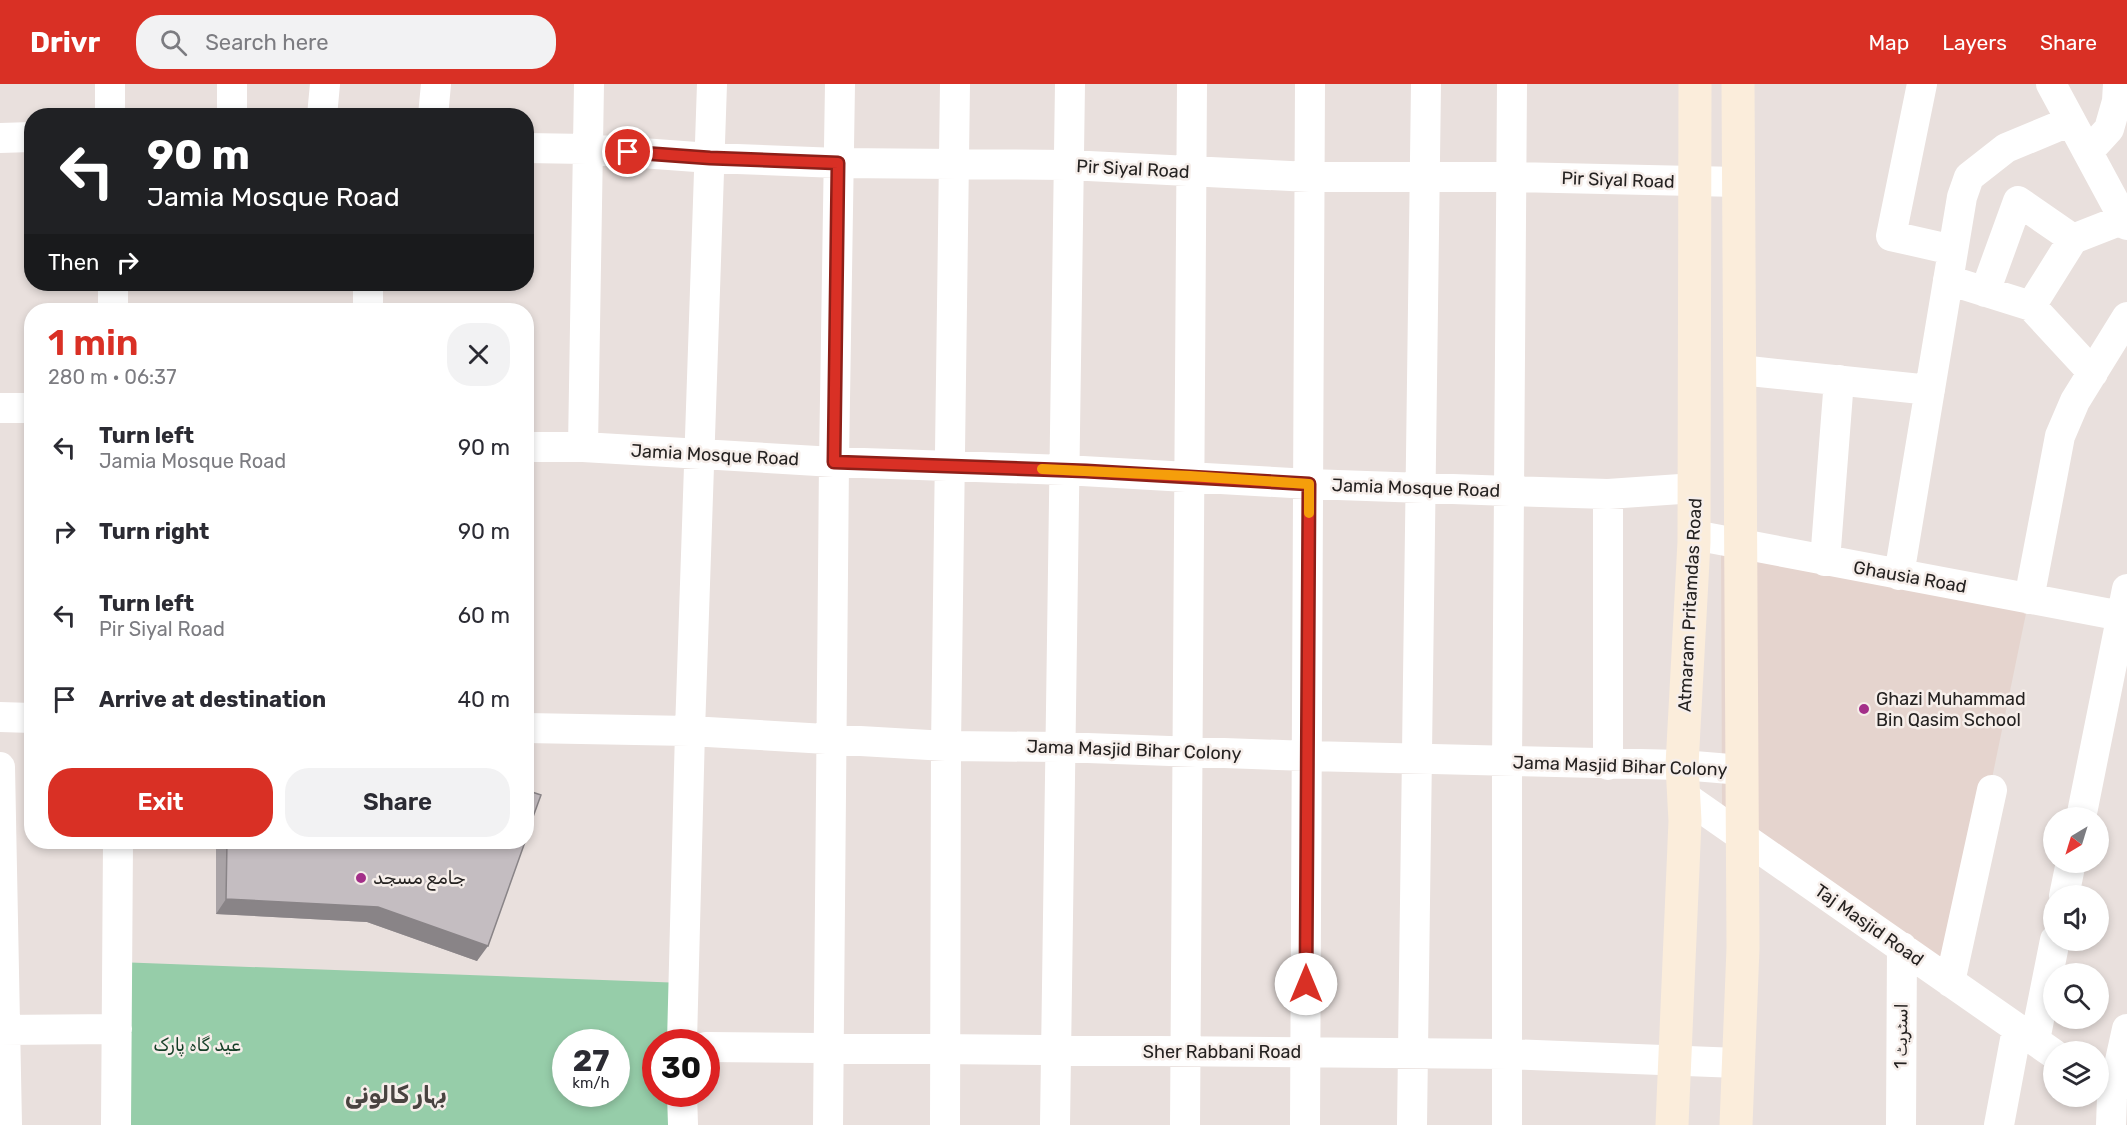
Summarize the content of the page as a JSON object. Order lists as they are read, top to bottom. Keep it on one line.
{"streets":{"main road":["Atmaram Pritamdas Road"],"street":["Pir Siyal Road","Jamia Mosque Road","Ghausia Road","Jama Masjid Bihar Colony","Taj Masjid Road","اسٹریٹ 1","Sher Rabbani Road"]},"crossings":[["Pir Siyal Road","Atmaram Pritamdas Road"],["Jamia Mosque Road","Atmaram Pritamdas Road"],["Ghausia Road","Atmaram Pritamdas Road"],["Atmaram Pritamdas Road","Jama Masjid Bihar Colony"],["Atmaram Pritamdas Road","Taj Masjid Road"],["Atmaram Pritamdas Road","Sher Rabbani Road"],["Jama Masjid Bihar Colony","Taj Masjid Road"],["Taj Masjid Road","اسٹریٹ 1"]],"districts":["بہار کالونی"],"parks":["عید گاہ پارک"],"places":["Ghazi Muhammad Bin Qasim School","جامع مسجد"],"north":"bottom left","page":{"header":"Drivr","search":"Search here","nav":["Map","Layers","Share"],"turn":["90 m","Jamia Mosque Road"],"then":"Then","heading":["1 min","280 m · 06:37"],"list":[{"name":"Turn left","note":"Jamia Mosque Road","value":"90 m"},{"name":"Turn right","value":"90 m"},{"name":"Turn left","note":"Pir Siyal Road","value":"60 m"},{"name":"Arrive at destination","value":"40 m"}],"buttons":["Exit","Share"],"speed":"27 km/h","limit":"30"}}
